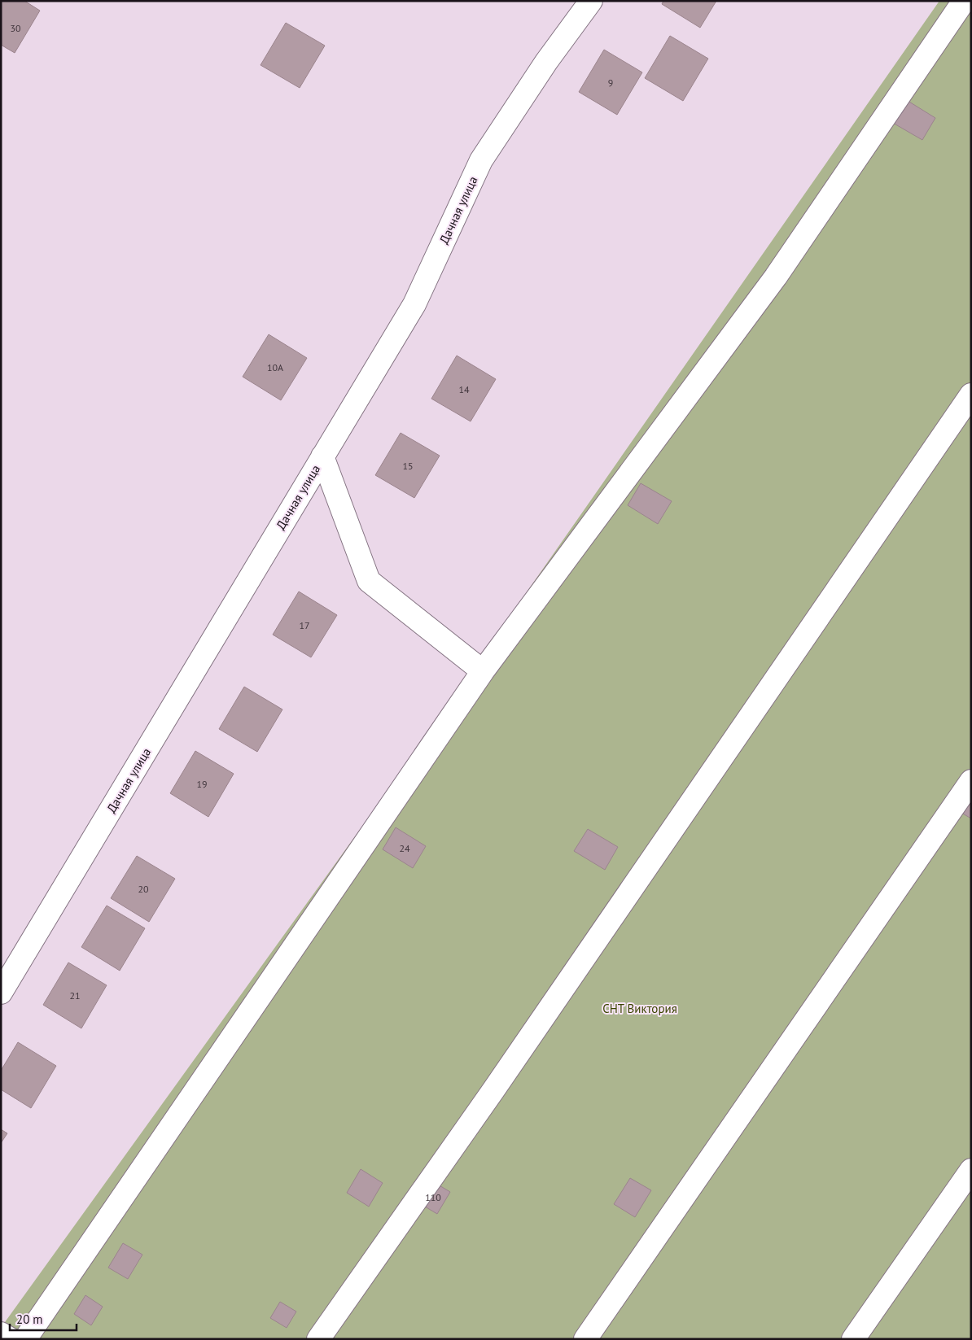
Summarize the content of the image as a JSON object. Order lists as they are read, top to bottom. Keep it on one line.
{"streets":{"street":["Дачная улица"]},"parks":["СНТ Виктория"],"house_numbers":["30","9","10А","14","15","17","19","24","20","21","110"],"scale_bar":"20 m"}
